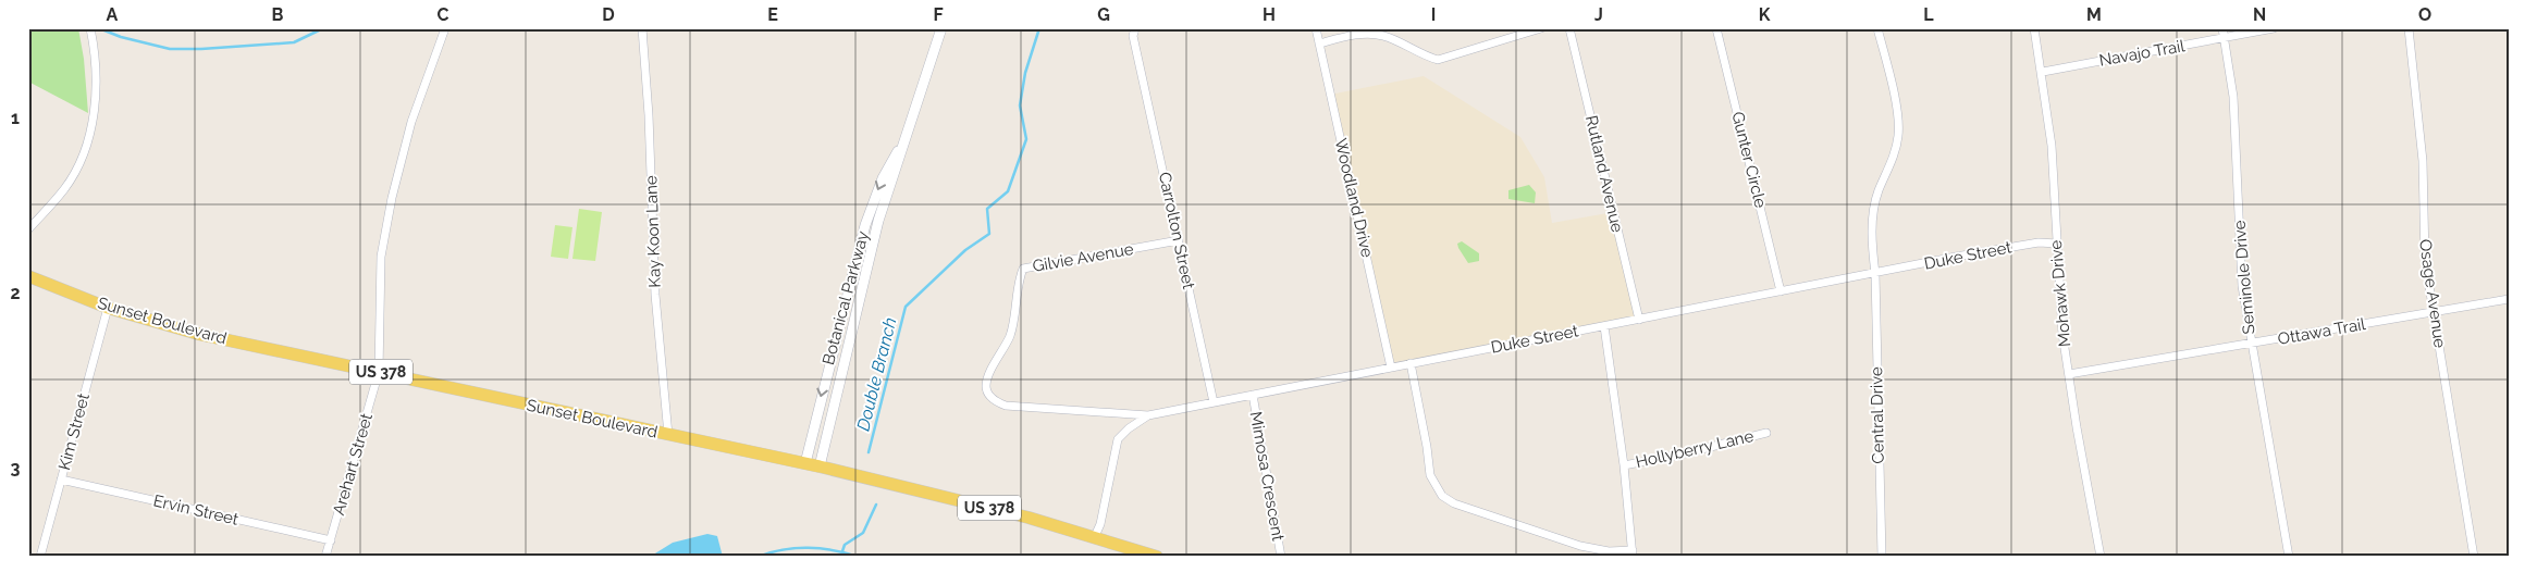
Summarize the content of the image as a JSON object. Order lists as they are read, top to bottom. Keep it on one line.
{"streets":{"main road":["Sunset Boulevard","US 378"],"street":["Navajo Trail","Gunter Circle","Rutland Avenue","Woodland Drive","Carrolton Street","Kay Koon Lane","Duke Street","Gilvie Avenue","Seminole Drive","Mohawk Drive","Osage Avenue","Botanical Parkway","Ottawa Trail","Central Drive","Kim Street","Hollyberry Lane","Arehart Street","Mimosa Crescent","Ervin Street"]},"crossings":[["Navajo Trail","Seminole Drive"],["Navajo Trail","Mohawk Drive"],["Gunter Circle","Duke Street"],["Rutland Avenue","Duke Street"],["Woodland Drive","Duke Street"],["Carrolton Street","Duke Street"],["Carrolton Street","Gilvie Avenue"],["Kay Koon Lane","Sunset Boulevard"],["Duke Street","Gilvie Avenue"],["Duke Street","Mohawk Drive"],["Duke Street","Sunset Boulevard"],["Duke Street","Central Drive"],["Duke Street","Mimosa Crescent"],["Seminole Drive","Ottawa Trail"],["Mohawk Drive","Ottawa Trail"],["Osage Avenue","Ottawa Trail"],["Botanical Parkway","Sunset Boulevard"],["Sunset Boulevard","Kim Street"],["Sunset Boulevard","Arehart Street"],["Kim Street","Ervin Street"],["Arehart Street","Ervin Street"]],"water":["Double Branch"],"grid":{"columns":["A","B","C","D","E","F","G","H","I","J","K","L","M","N","O"],"rows":["1","2","3"]}}
